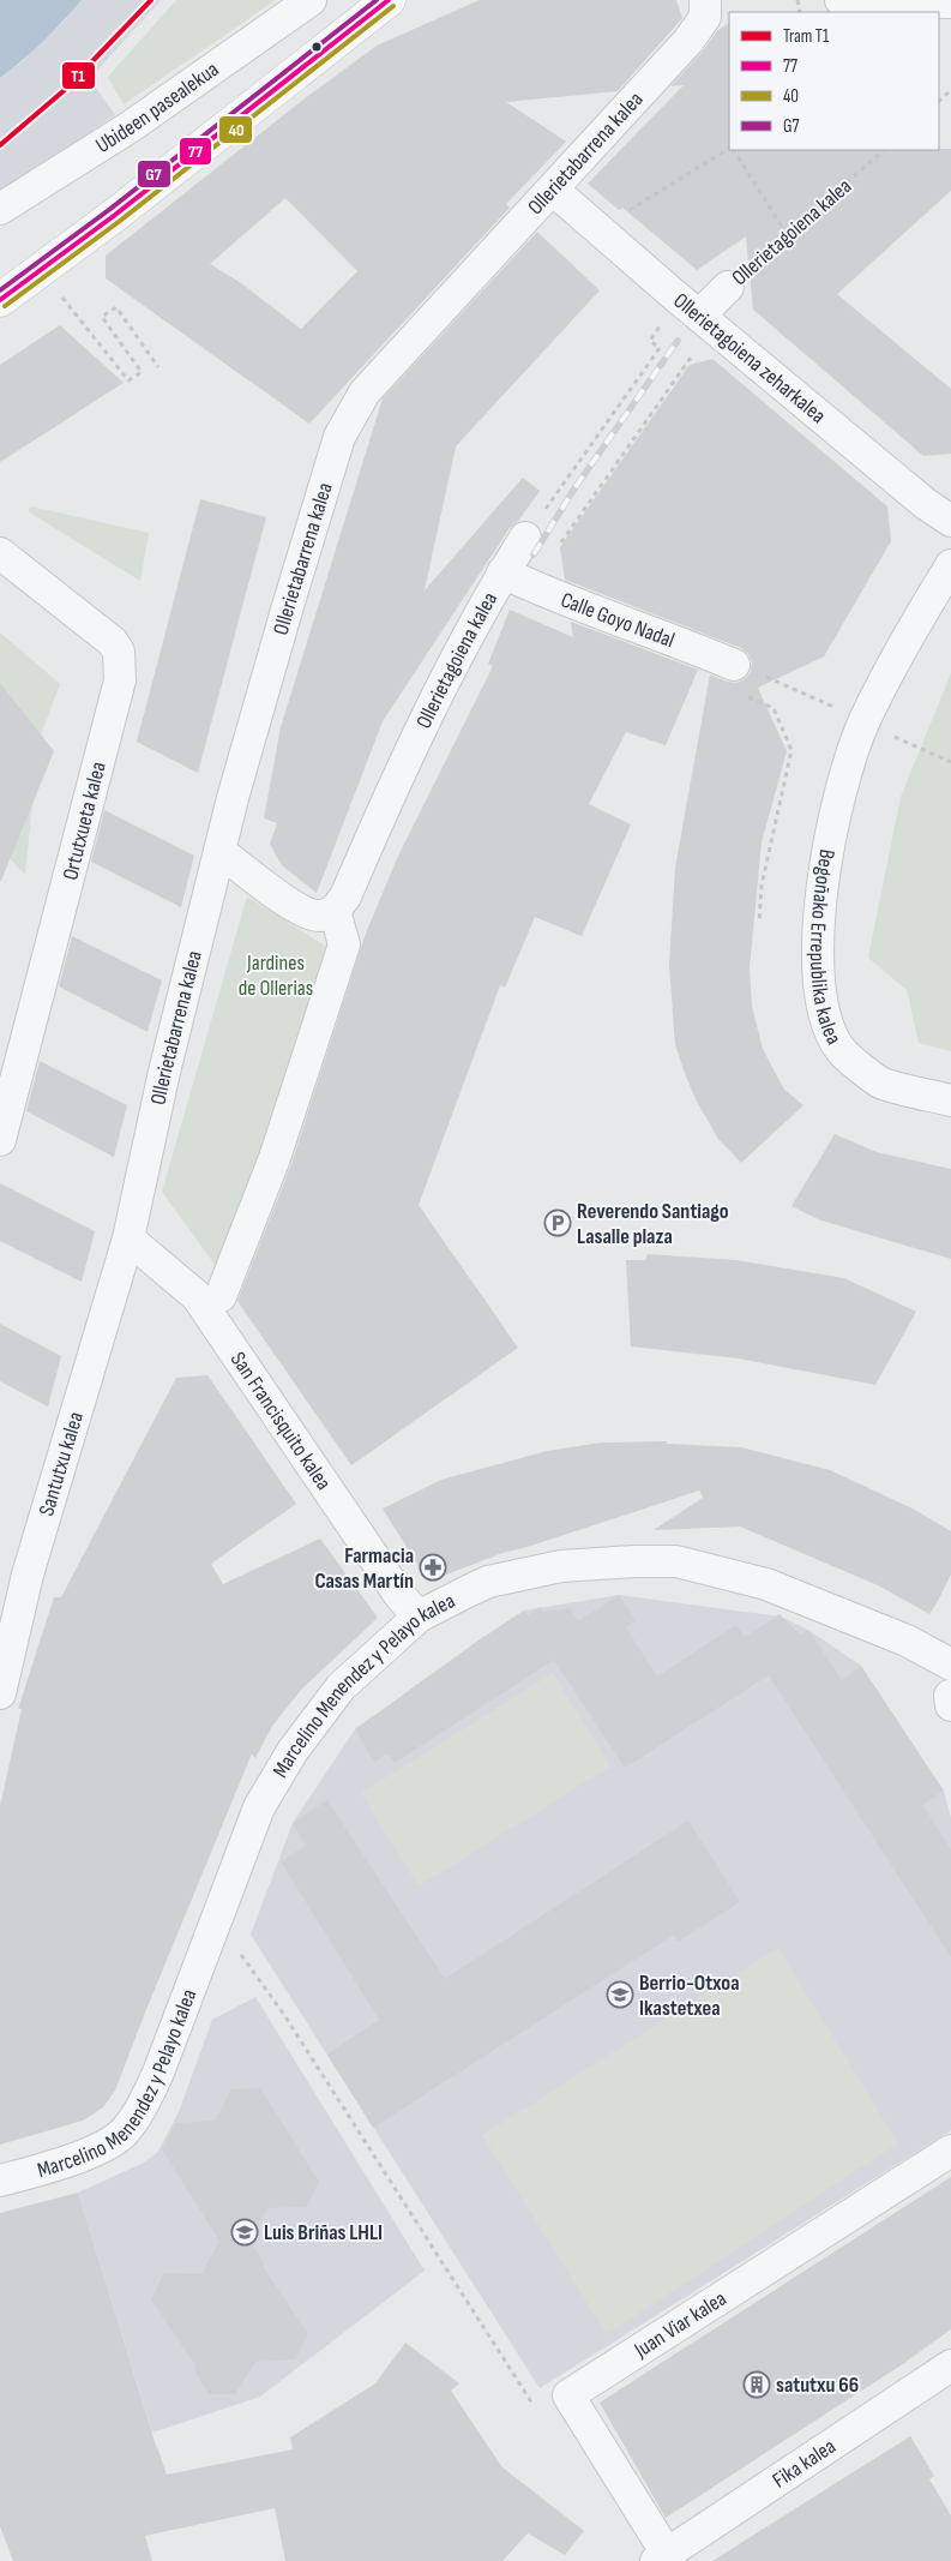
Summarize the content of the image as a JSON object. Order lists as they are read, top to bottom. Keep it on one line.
{"streets":{"street":["Ubideen pasealekua","Ollerietabarrena kalea","Ollerietagoiena kalea","Ollerietagoiena zeharkalea","Calle Goyo Nadal","Ortutxueta kalea","Begoñako Errepublika kalea","San Francisquito kalea","Santutxu kalea","Marcelino Menendez y Pelayo kalea","Juan Viar kalea","Fika kalea"]},"crossings":[["Ollerietabarrena kalea","Ollerietagoiena zeharkalea"],["Ollerietabarrena kalea","San Francisquito kalea"],["Ollerietabarrena kalea","Santutxu kalea"],["Ollerietagoiena kalea","Ollerietagoiena zeharkalea"],["Ollerietagoiena kalea","Calle Goyo Nadal"],["San Francisquito kalea","Santutxu kalea"],["San Francisquito kalea","Marcelino Menendez y Pelayo kalea"]],"parks":["Jardines de Ollerias"],"places":{"parking":["Reverendo Santiago Lasalle plaza"],"pharmacy":["Farmacia Casas Martín"],"school or university":["Berrio-Otxoa Ikastetxea","Luis Briñas LHLI"],"building":["satutxu 66"]},"lines":["tram line T1","transit line 77","transit line G7","transit line 40"],"legend":["Tram T1","77","40","G7"]}
